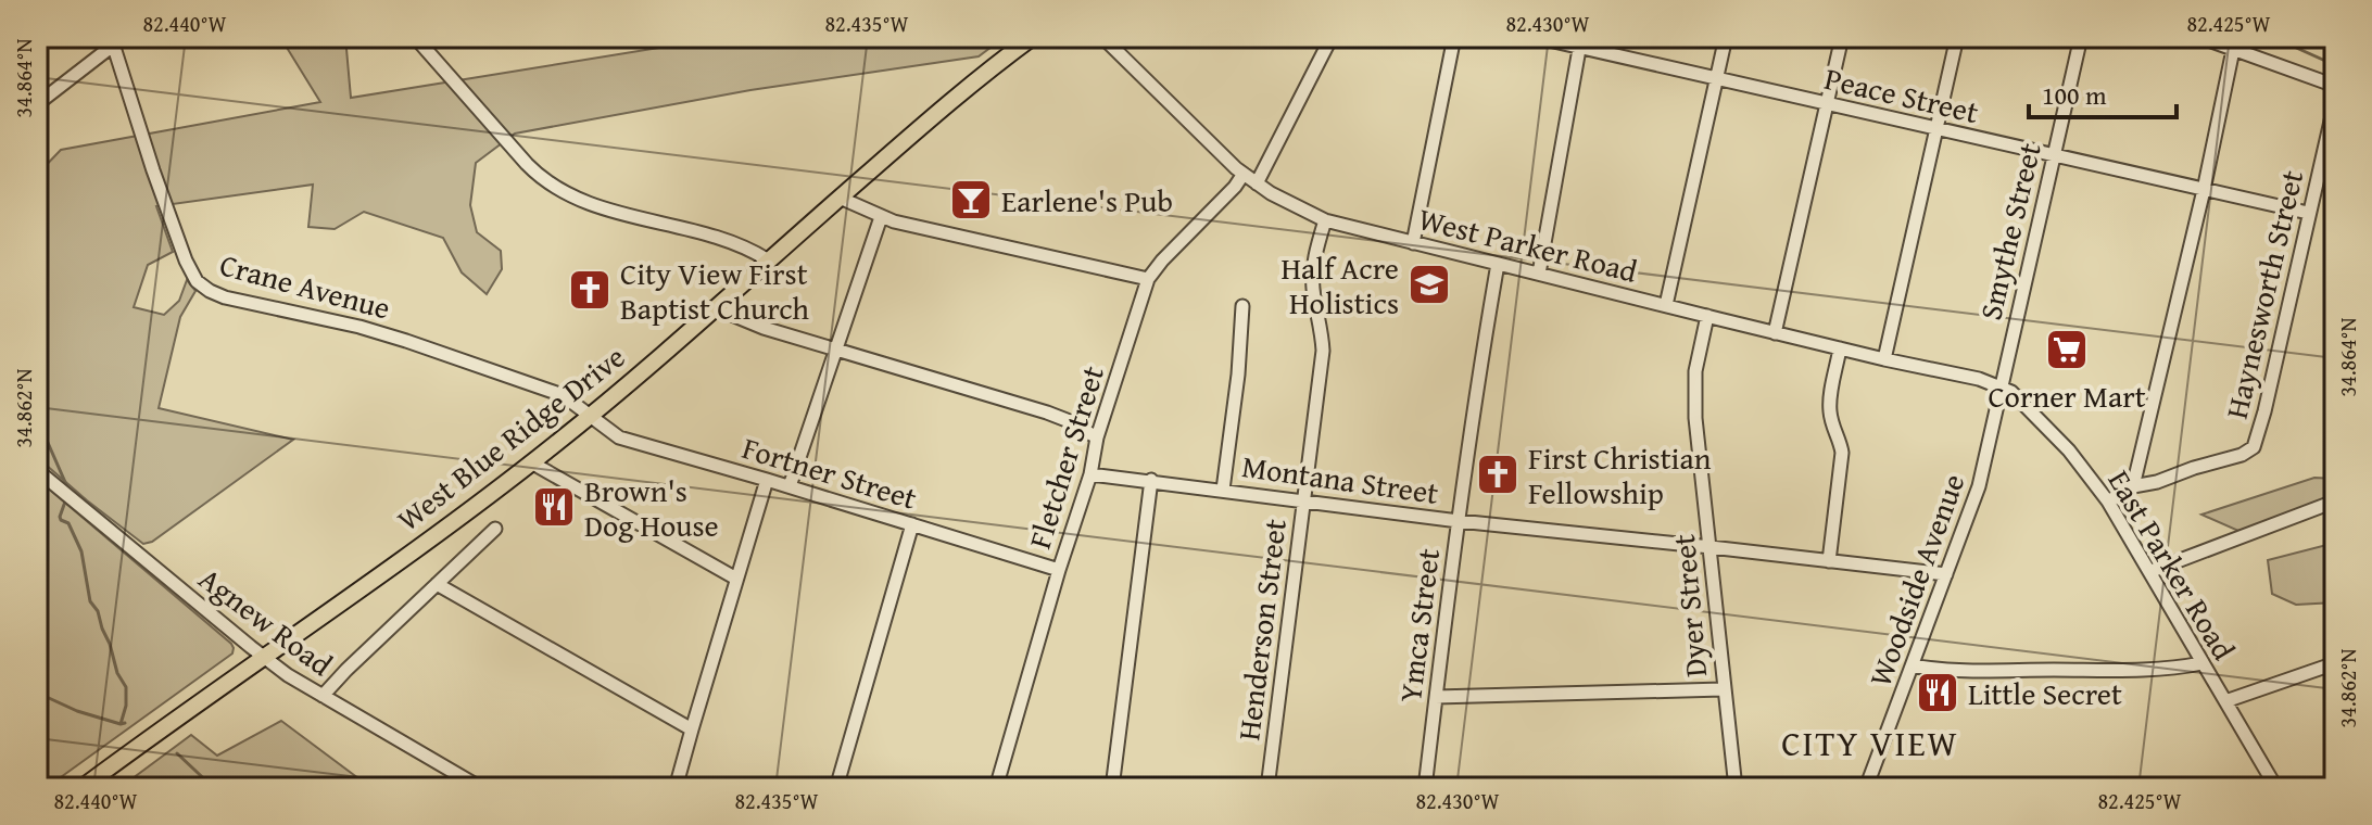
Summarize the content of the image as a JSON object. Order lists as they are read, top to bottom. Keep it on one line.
{"streets":{"main road":["West Blue Ridge Drive"],"street":["Peace Street","Smythe Street","West Parker Road","Crane Avenue","Haynesworth Street","Fletcher Street","Fortner Street","Montana Street","East Parker Road","Woodside Avenue","Dyer Street","Agnew Road","Ymca Street","Henderson Street"]},"crossings":[["Peace Street","Smythe Street"],["Peace Street","Haynesworth Street"],["Smythe Street","West Parker Road"],["Smythe Street","East Parker Road"],["Smythe Street","Woodside Avenue"],["West Parker Road","Fletcher Street"],["West Parker Road","East Parker Road"],["West Parker Road","Woodside Avenue"],["West Parker Road","Dyer Street"],["West Parker Road","Ymca Street"],["West Parker Road","Henderson Street"],["Crane Avenue","West Blue Ridge Drive"],["Crane Avenue","Fortner Street"],["Haynesworth Street","East Parker Road"],["West Blue Ridge Drive","Fortner Street"],["West Blue Ridge Drive","Agnew Road"],["Fletcher Street","Fortner Street"],["Fletcher Street","Montana Street"],["Montana Street","Woodside Avenue"],["Montana Street","Dyer Street"],["Montana Street","Ymca Street"],["Montana Street","Henderson Street"],["East Parker Road","Woodside Avenue"]],"districts":["CITY VIEW"],"places":{"bar":["Earlene's Pub"],"school or university":["Half Acre Holistics"],"church":["City View First Baptist Church","First Christian Fellowship"],"supermarket":["Corner Mart"],"restaurant":["Brown's Dog House","Little Secret"]},"scale_bar":"100 m","coordinates":["82.440°W","82.435°W","82.430°W","82.425°W","34.864°N","34.862°N"]}
